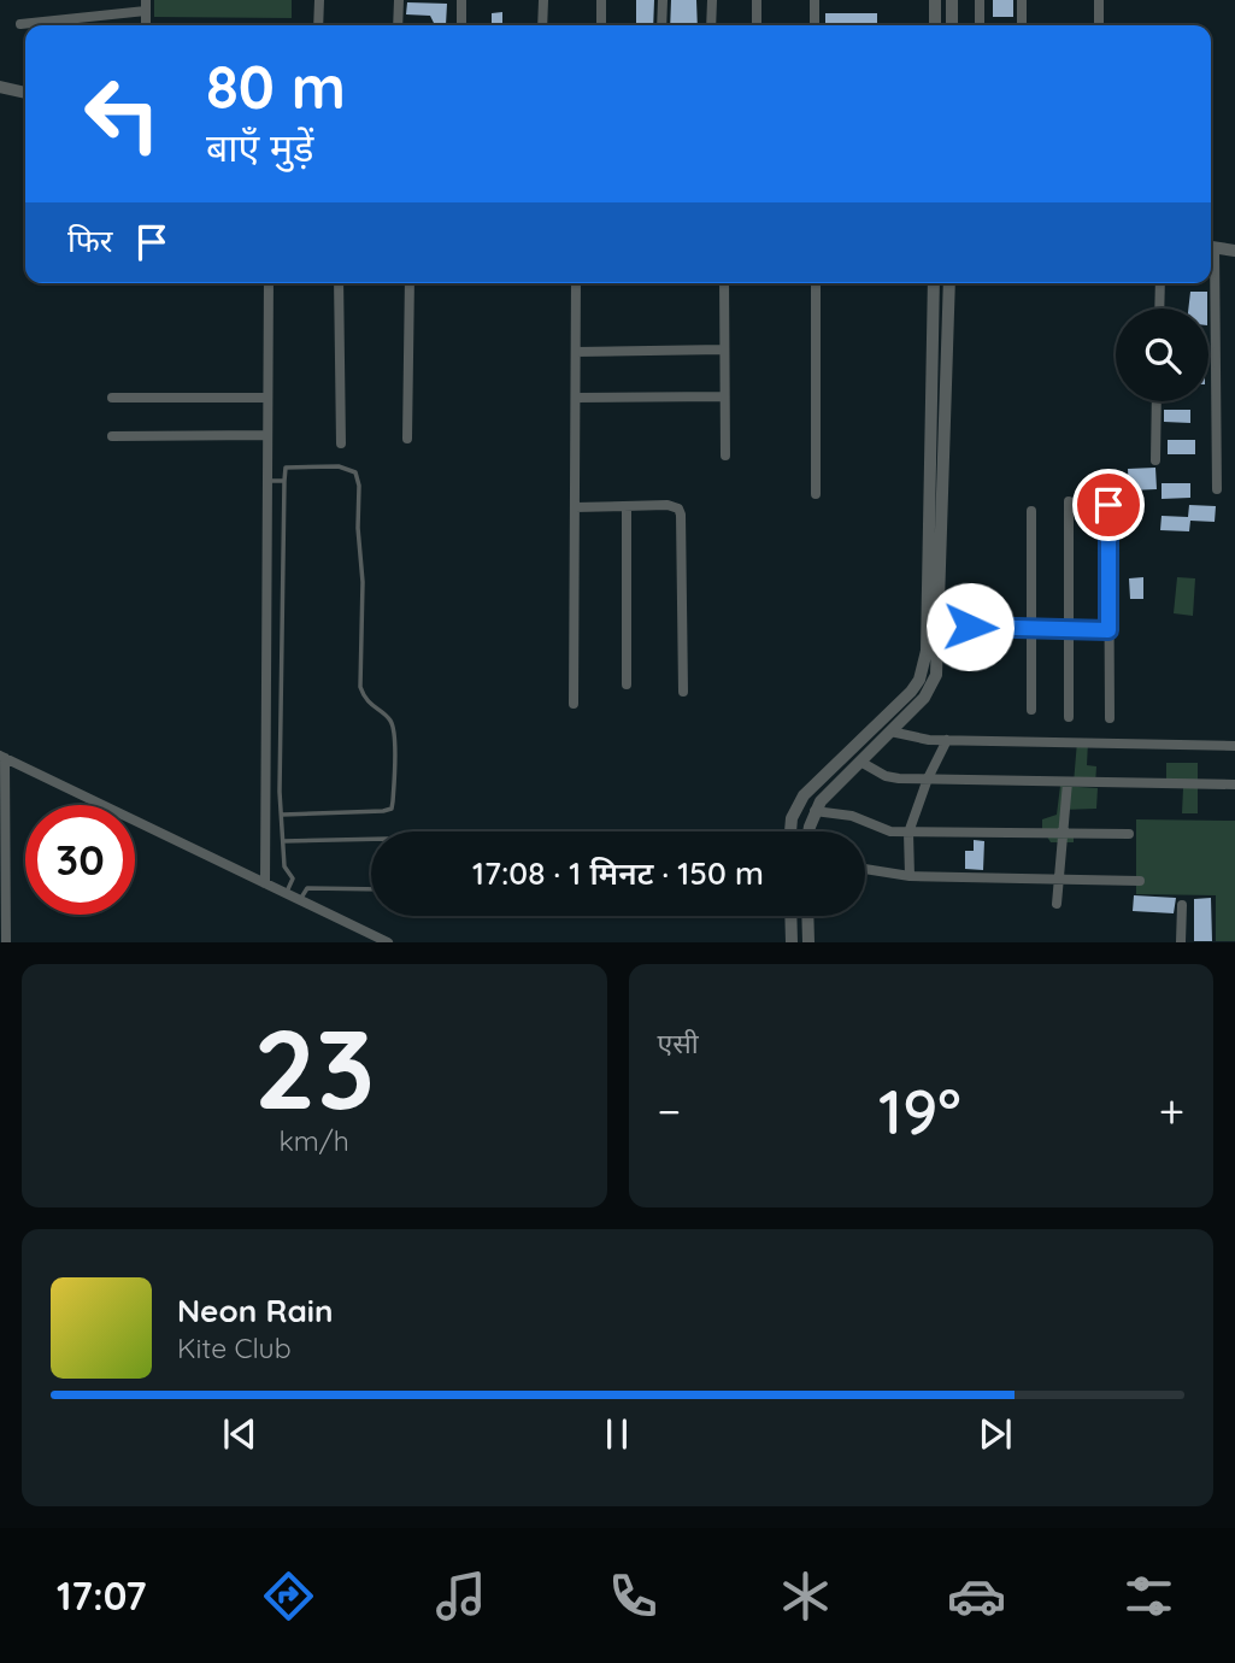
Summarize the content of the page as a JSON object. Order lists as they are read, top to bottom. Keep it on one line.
{"page":{"turn":["80 m","बाएँ मुड़ें"],"then":"फिर","limit":"30","trip":"17:08 · 1 मिनट · 150 m","tile":[["23","km/h"],"एसी"],"heat":["−","19°","+"],"song":["Neon Rain","Kite Club"],"tabs":"17:07"}}
